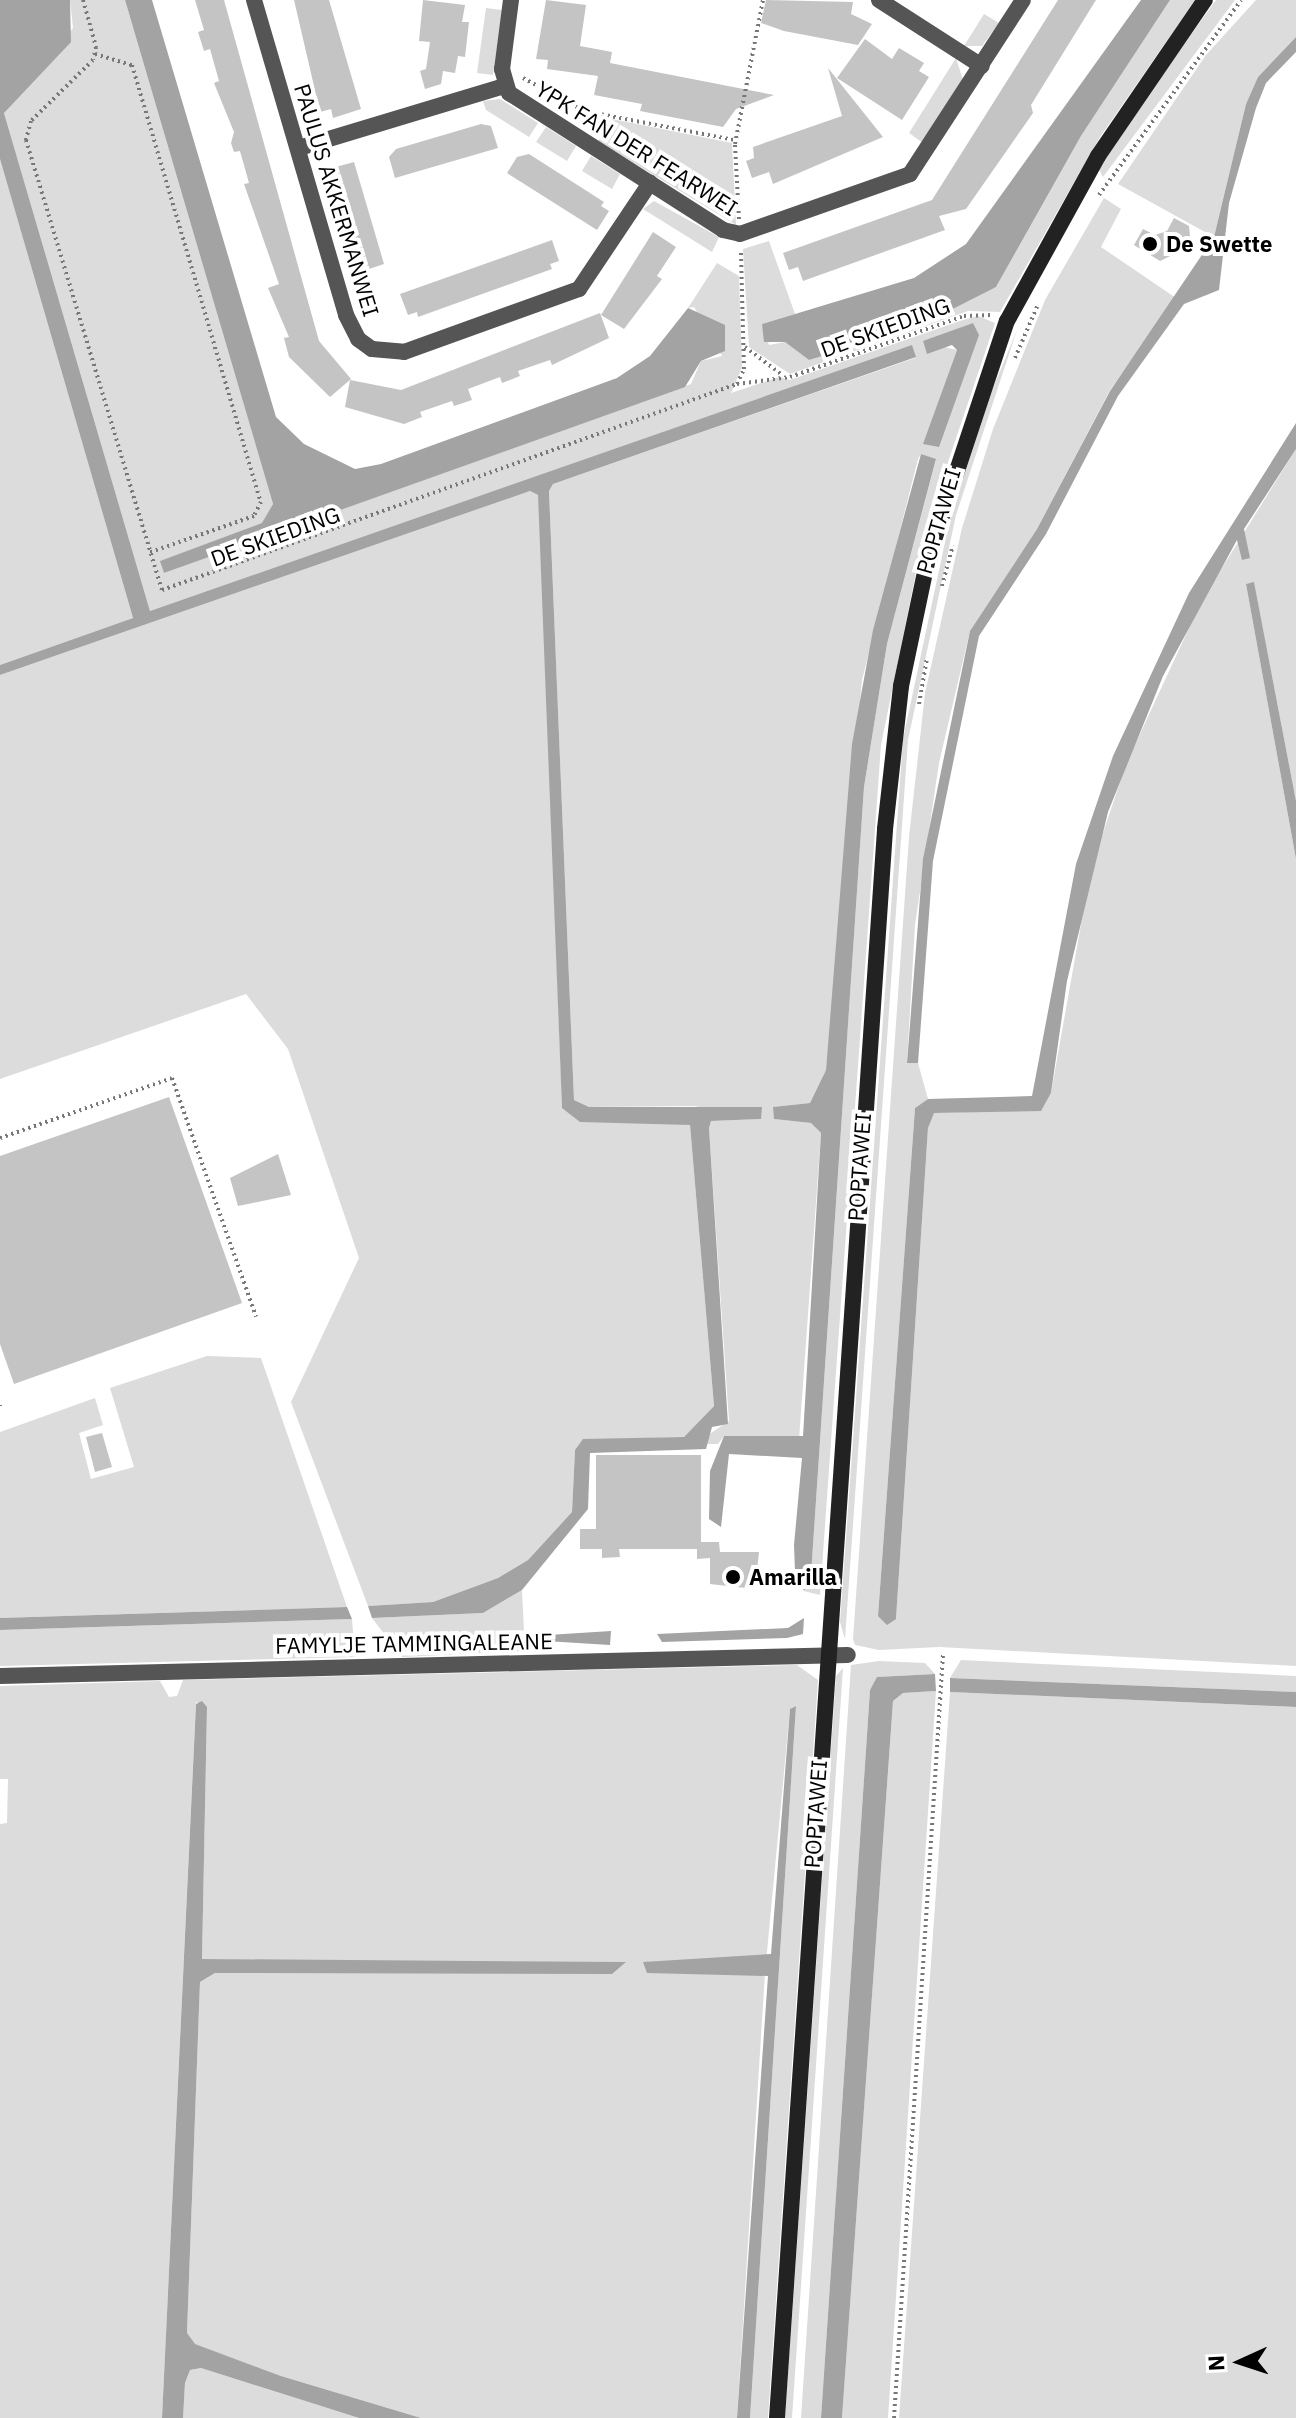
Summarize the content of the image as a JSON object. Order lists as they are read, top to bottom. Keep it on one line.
{"streets":{"main road":["POPTAWEI"],"street":["YPK FAN DER FEARWEI","PAULUS AKKERMANWEI","FAMYLJE TAMMINGALEANE"],"path":["DE SKIEDING"]},"crossings":[["YPK FAN DER FEARWEI","PAULUS AKKERMANWEI"],["POPTAWEI","FAMYLJE TAMMINGALEANE"]],"places":["De Swette","Amarilla"],"north":"left"}
